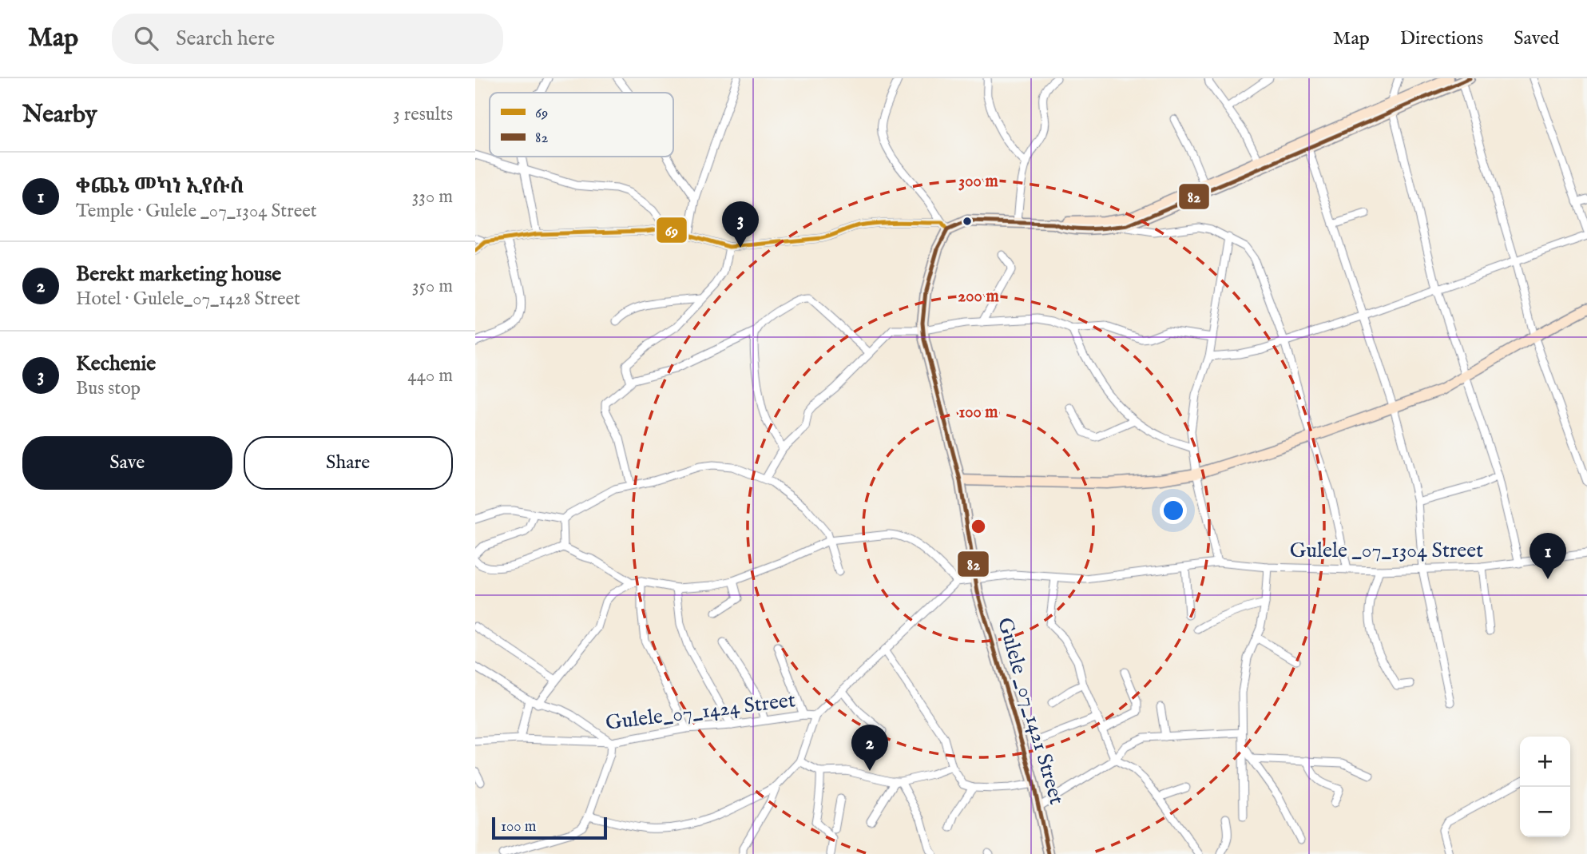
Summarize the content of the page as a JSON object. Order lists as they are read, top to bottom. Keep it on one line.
{"streets":{"main road":["Gulele _07_1421 Street"],"street":["Gulele _07_1304 Street","Gulele_07_1424 Street"]},"crossings":[["Gulele _07_1304 Street","Gulele _07_1421 Street"]],"lines":["transit line 82","transit line 69"],"legend":["69","82"],"scale_bar":"100 m","page":{"header":"Map","search":"Search here","nav":["Map","Directions","Saved"],"heading":["Nearby","3 results"],"list":[{"mark":"1","name":"ቀጨኔ መካነ ኢየሱስ","note":"Temple · Gulele _07_1304 Street","value":"330 m"},{"mark":"2","name":"Berekt marketing house","note":"Hotel · Gulele_07_1428 Street","value":"350 m"},{"mark":"3","name":"Kechenie","note":"Bus stop","value":"440 m"}],"pins":["3","1","2"],"buttons":["Save","Share"],"map_buttons":["+","−"],"scale":"100 m"},"rings":["300 m","200 m","100 m"]}
